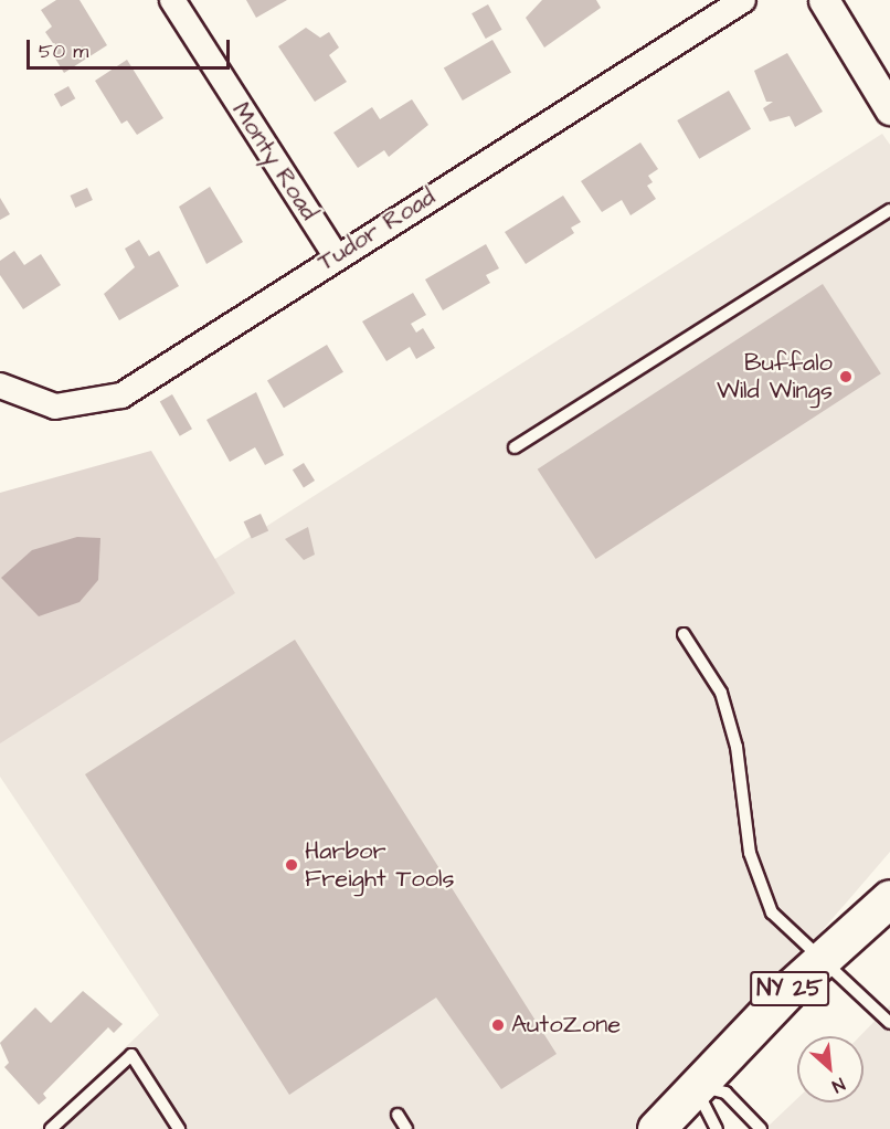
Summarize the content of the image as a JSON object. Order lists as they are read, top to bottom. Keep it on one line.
{"streets":{"main road":["NY 25"],"street":["Monty Road","Tudor Road"]},"crossings":[["Monty Road","Tudor Road"]],"places":["Buffalo Wild Wings","Harbor Freight Tools","AutoZone"],"scale_bar":"50 m","north":"bottom right"}
